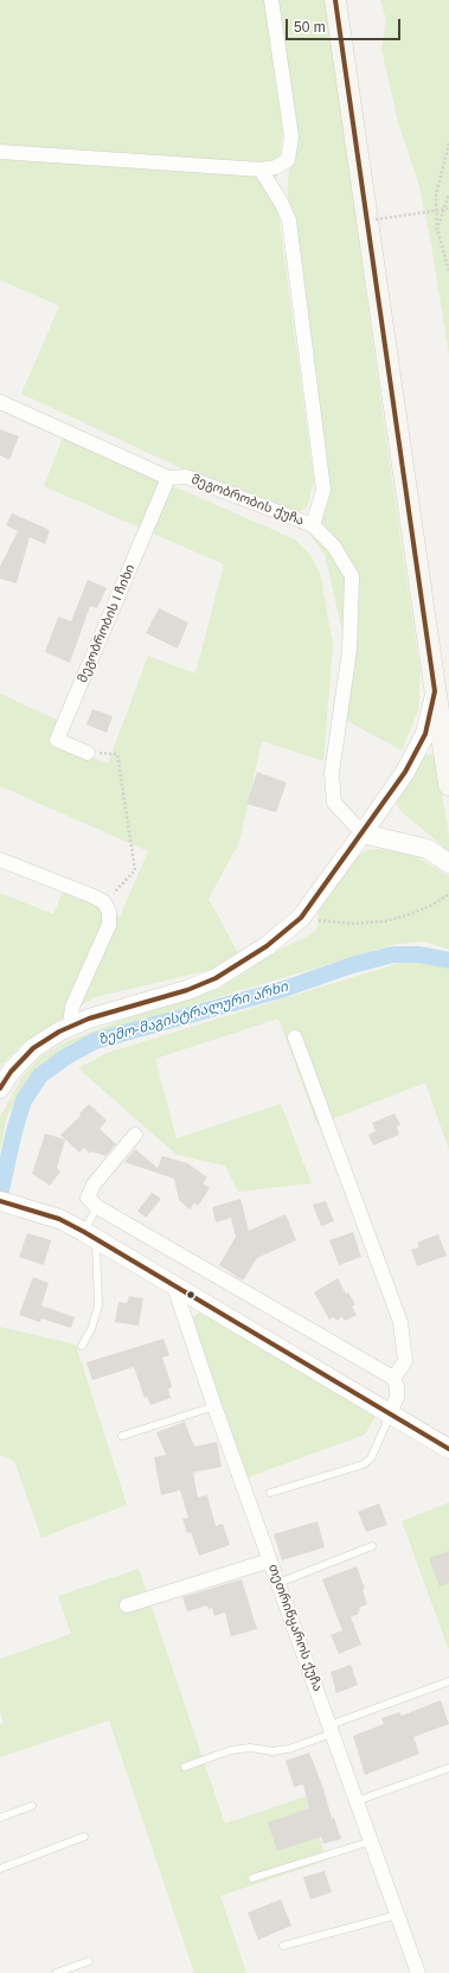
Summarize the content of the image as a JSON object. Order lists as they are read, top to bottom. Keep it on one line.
{"streets":{"street":["მეგობრობის ქუჩა","მეგობრობის I ჩიხი","თეთრიწყაროს ქუჩა"]},"crossings":[["მეგობრობის ქუჩა","მეგობრობის I ჩიხი"]],"water":["ზემო-მაგისტრალური არხი"],"scale_bar":"50 m"}
